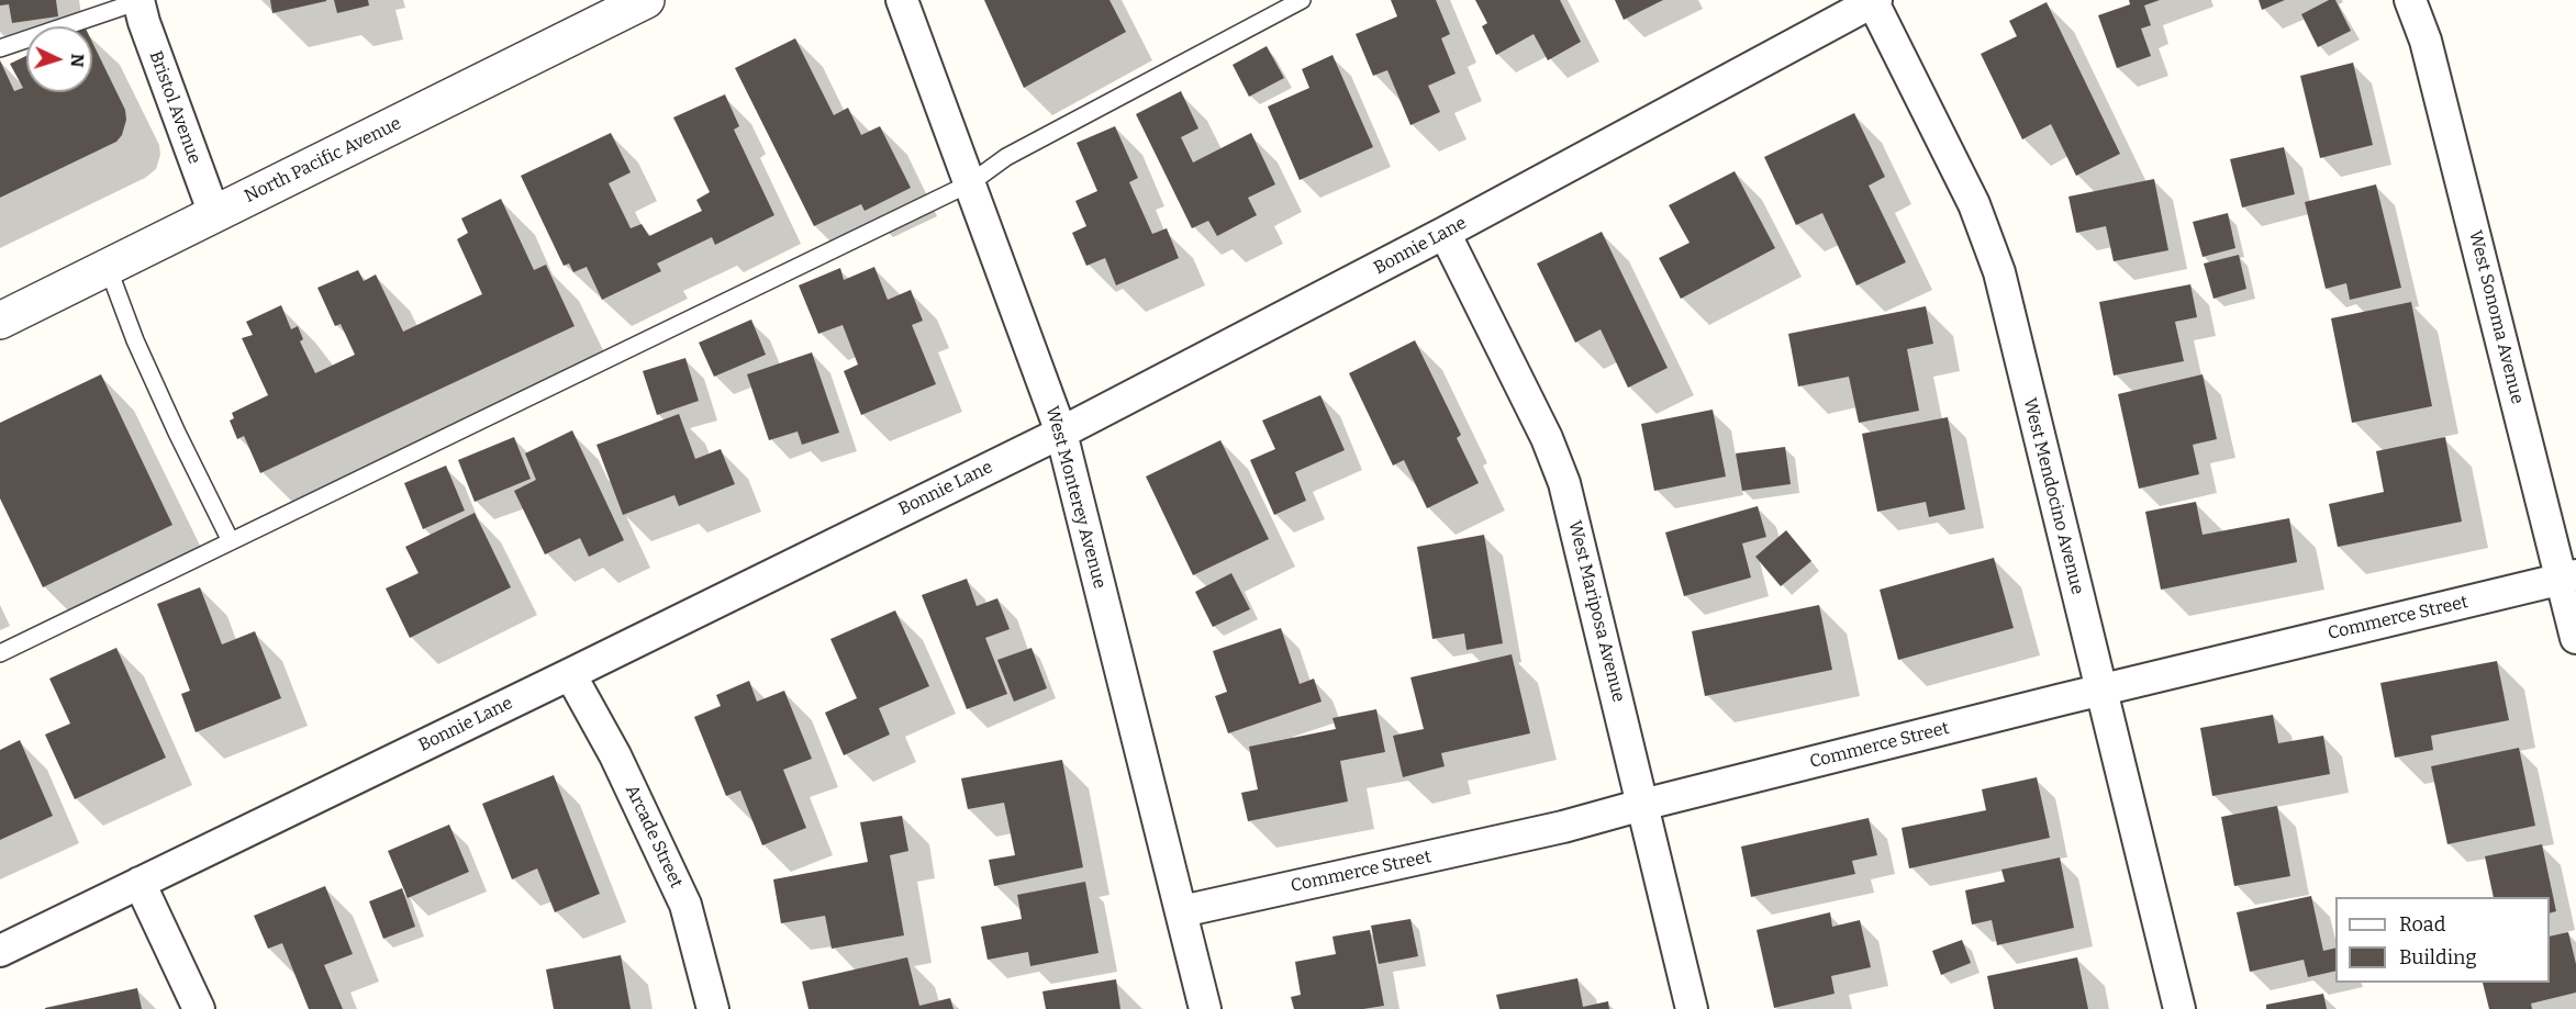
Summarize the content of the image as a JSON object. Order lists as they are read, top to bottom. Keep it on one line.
{"streets":{"street":["Bristol Avenue","North Pacific Avenue","Bonnie Lane","West Sonoma Avenue","West Mendocino Avenue","West Monterey Avenue","West Mariposa Avenue","Commerce Street","Arcade Street"]},"crossings":[["Bristol Avenue","North Pacific Avenue"],["Bonnie Lane","West Mendocino Avenue"],["Bonnie Lane","West Monterey Avenue"],["Bonnie Lane","West Mariposa Avenue"],["Bonnie Lane","Arcade Street"],["West Sonoma Avenue","Commerce Street"],["West Mendocino Avenue","Commerce Street"],["West Monterey Avenue","Commerce Street"],["West Mariposa Avenue","Commerce Street"]],"legend":["Road","Building"],"north":"right"}
